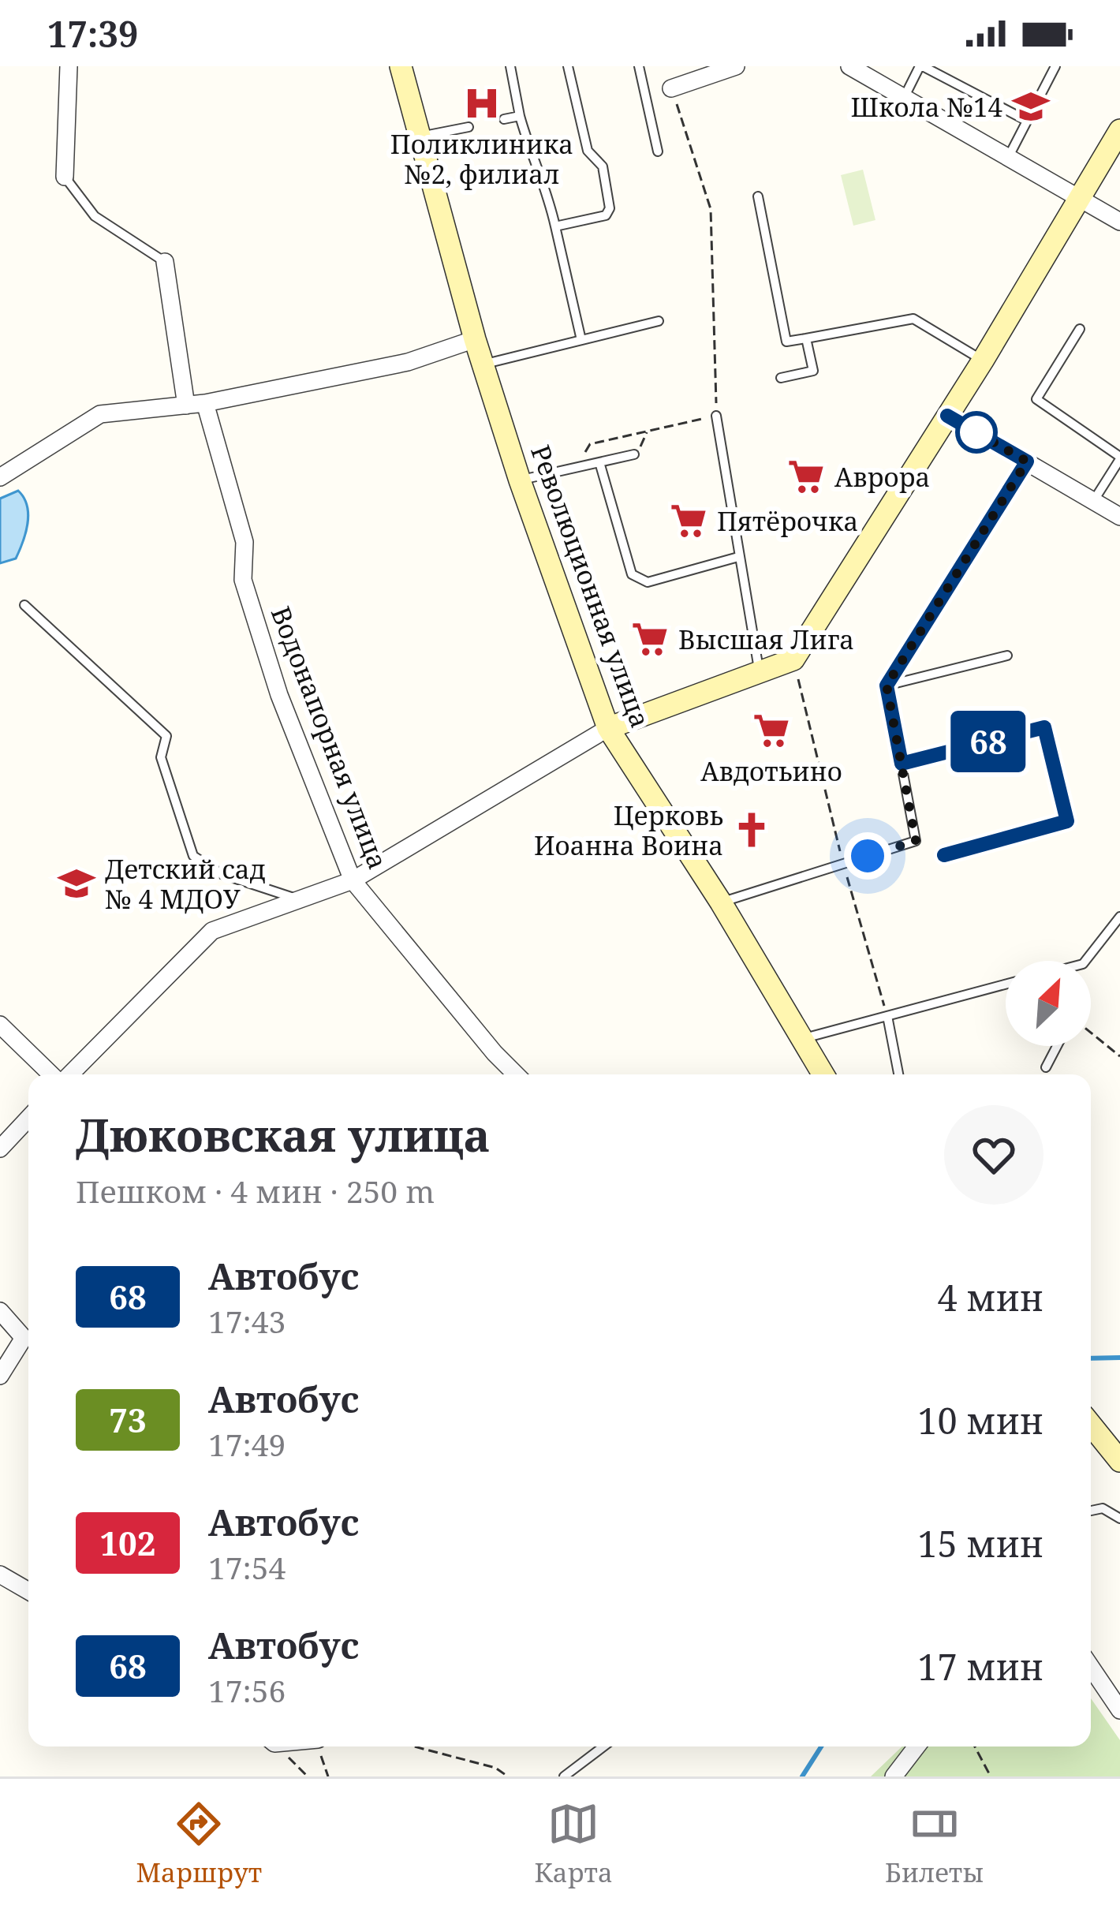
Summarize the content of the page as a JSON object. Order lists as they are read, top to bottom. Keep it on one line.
{"streets":{"main road":["Революционная улица"],"street":["Водонапорная улица"]},"places":{"hospital":["Поликлиника №2, филиал"],"school or university":["Школа №14","Детский сад № 4 МДОУ"],"supermarket":["Аврора","Пятёрочка","Высшая Лига","Авдотьино"],"church":["Церковь Иоанна Воина"]},"lines":["bus line 68"],"north":"top right","page":{"status":"17:39","on_map":"68","heading":["Дюковская улица","Пешком · 4 мин · 250 m"],"list":[{"mark":"68","name":"Автобус","note":"17:43","value":"4 мин"},{"mark":"73","name":"Автобус","note":"17:49","value":"10 мин"},{"mark":"102","name":"Автобус","note":"17:54","value":"15 мин"},{"mark":"68","name":"Автобус","note":"17:56","value":"17 мин"}],"tabs":["Маршрут","Карта","Билеты"]}}
